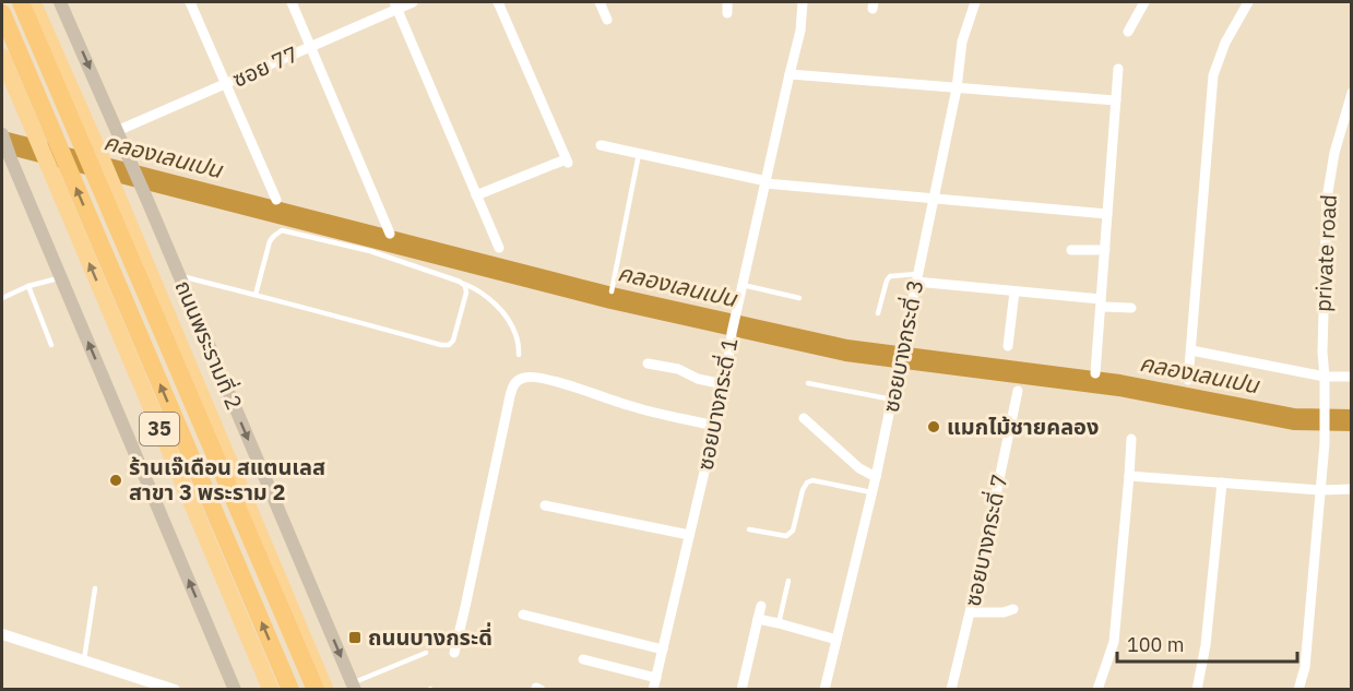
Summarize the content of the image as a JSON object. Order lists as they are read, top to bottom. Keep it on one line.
{"streets":{"highway":["ถนนพระรามที่ 2","35"],"street":["ซอย 77","private road","ซอยบางกระดี่ 3","ซอยบางกระดี่ 1","ซอยบางกระดี่ 7"]},"crossings":[["ซอย 77","ถนนพระรามที่ 2"]],"water":["คลองเลนเปน"],"places":{"other":["แมกไม้ชายคลอง","ร้านเจ๊เดือน สแตนเลส สาขา 3 พระราม 2"],"transit":["ถนนบางกระดี่"]},"scale_bar":"100 m"}
